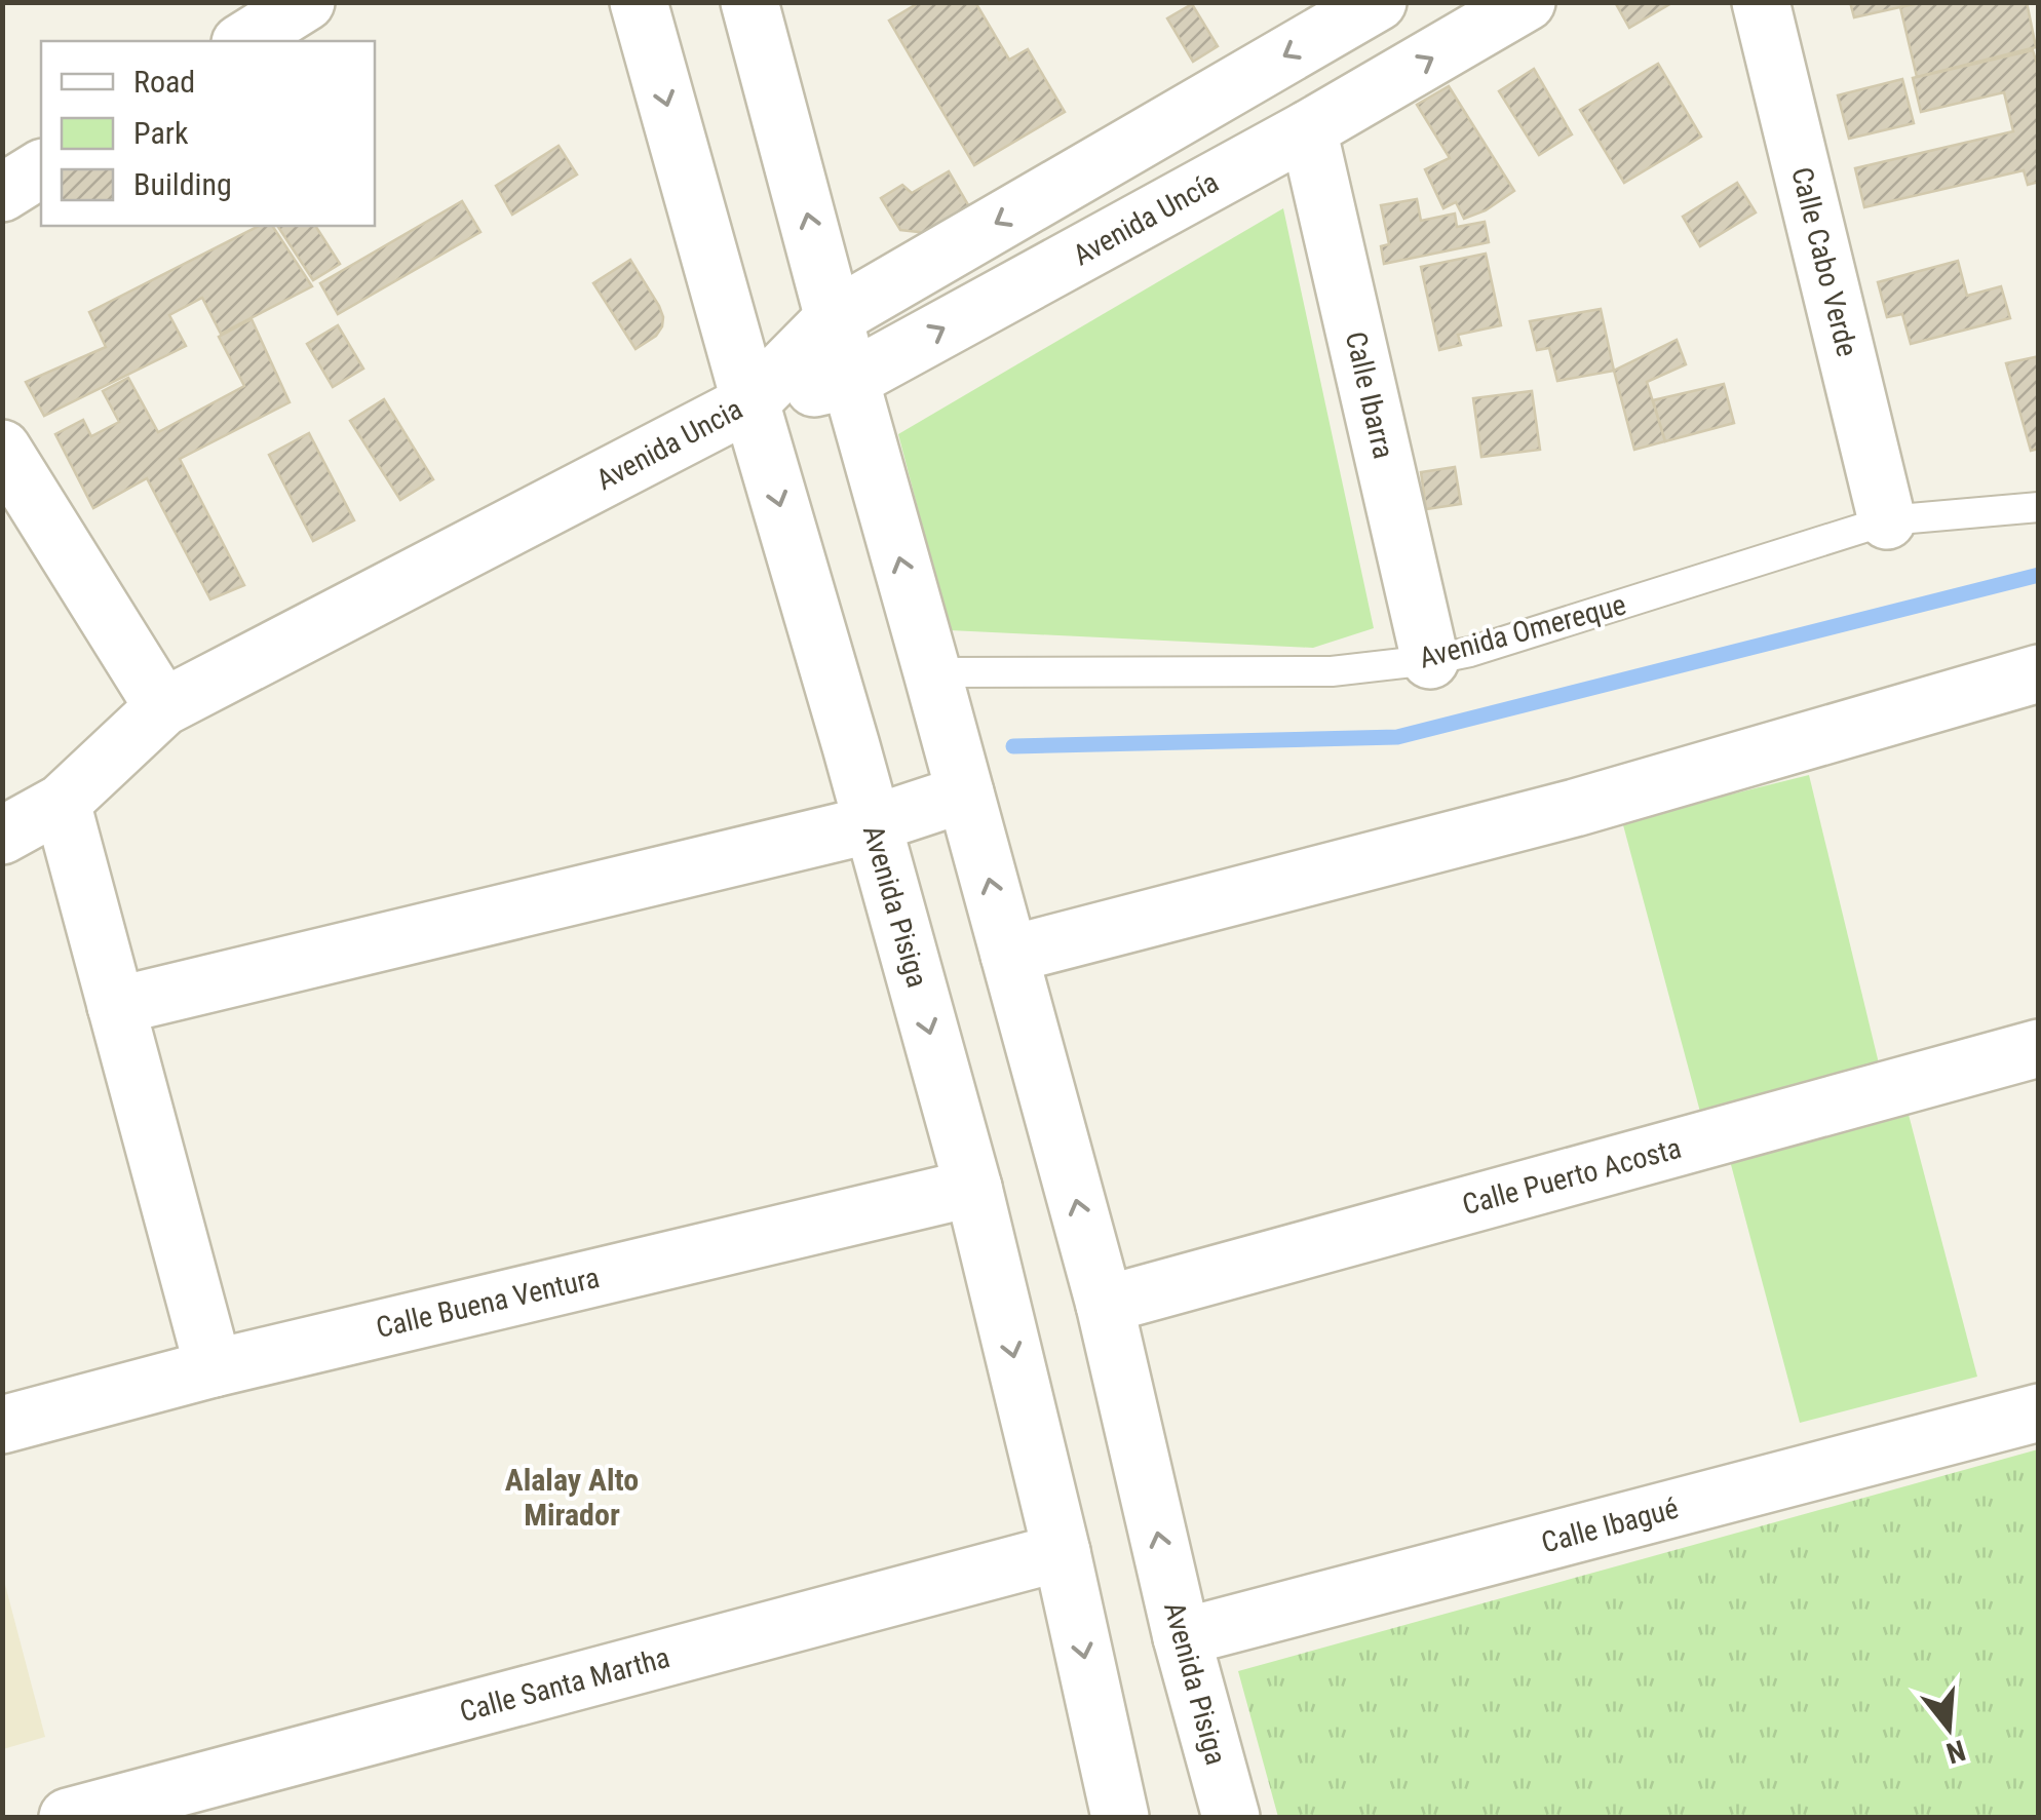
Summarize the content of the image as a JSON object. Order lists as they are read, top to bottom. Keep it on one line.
{"streets":{"street":["Avenida Uncía","Calle Cabo Verde","Calle Ibarra","Avenida Uncia","Avenida Pisiga","Calle Puerto Acosta","Calle Buena Ventura","Calle Ibagué","Calle Santa Martha"],"lane":["Avenida Omereque"]},"crossings":[["Avenida Uncía","Calle Ibarra"],["Avenida Uncía","Avenida Uncia"],["Avenida Uncía","Avenida Pisiga"],["Calle Cabo Verde","Avenida Omereque"],["Calle Ibarra","Avenida Omereque"],["Avenida Uncia","Avenida Pisiga"],["Avenida Omereque","Avenida Pisiga"],["Avenida Pisiga","Calle Puerto Acosta"],["Avenida Pisiga","Calle Buena Ventura"],["Avenida Pisiga","Calle Ibagué"],["Avenida Pisiga","Calle Santa Martha"]],"one_way":["Avenida Uncía","Avenida Uncia"],"districts":["Alalay Alto Mirador"],"legend":["Road","Park","Building"],"north":"bottom"}
